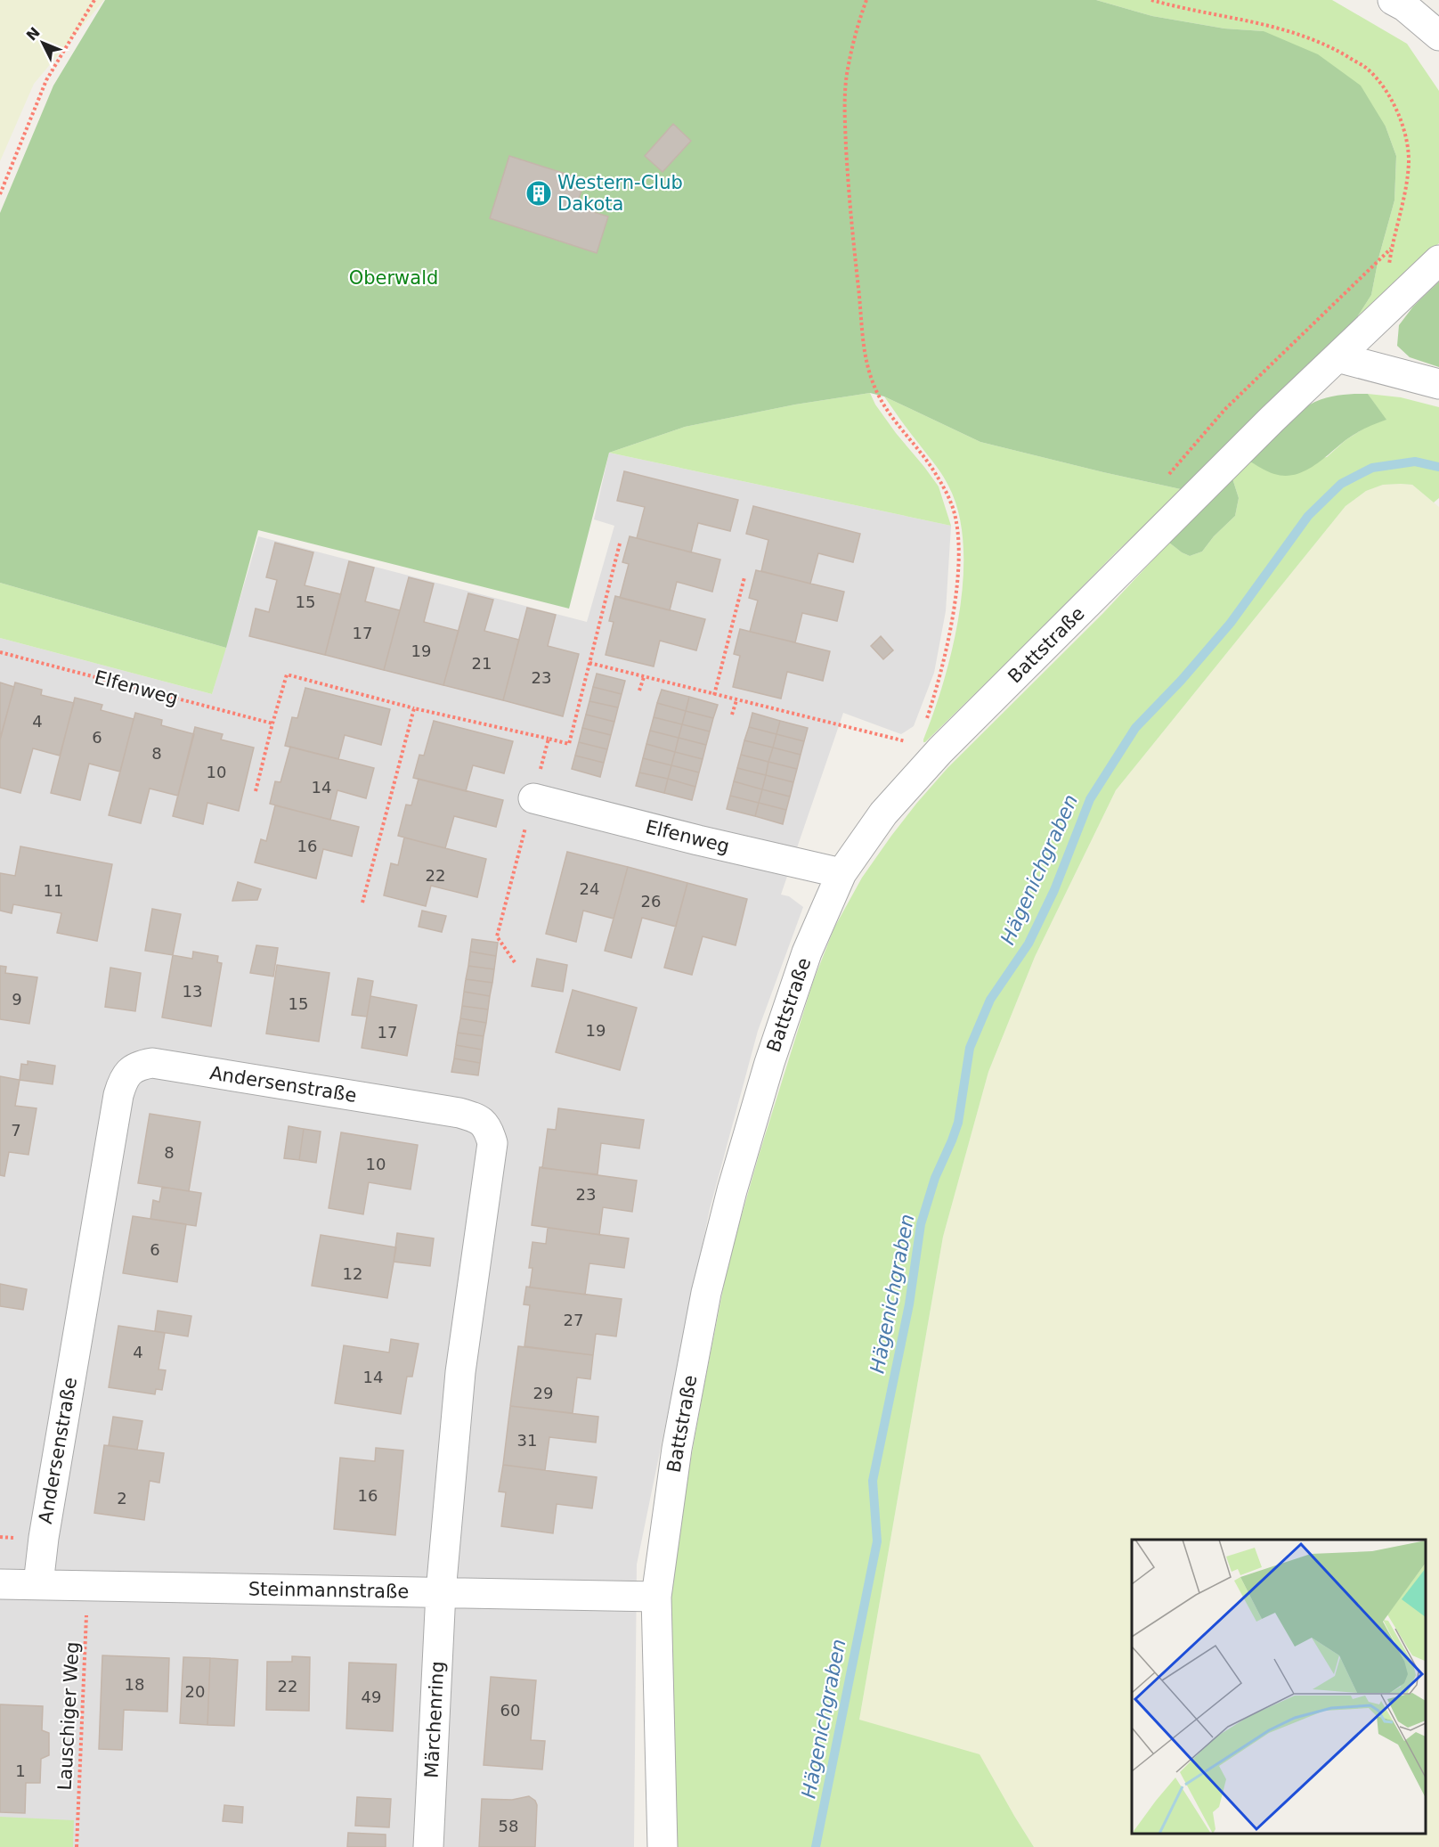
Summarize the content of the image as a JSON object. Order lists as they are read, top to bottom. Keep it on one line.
{"streets":{"street":["Battstraße","Elfenweg","Andersenstraße","Steinmannstraße","Märchenring"],"path":["Lauschiger Weg"]},"crossings":[["Battstraße","Elfenweg"],["Battstraße","Steinmannstraße"],["Andersenstraße","Steinmannstraße"],["Andersenstraße","Märchenring"],["Steinmannstraße","Lauschiger Weg"],["Steinmannstraße","Märchenring"]],"water":["Hägenichgraben"],"parks":["Oberwald"],"places":{"building":["Western-Club Dakota"]},"house_numbers":["15","17","19","21","23","4","6","8","10","14","16","22","24","11","26","13","9","15","19","17","7","8","10","23","6","12","27","4","14","29","31","16","2","18","22","20","49","60","1","58"],"north":"top left"}
